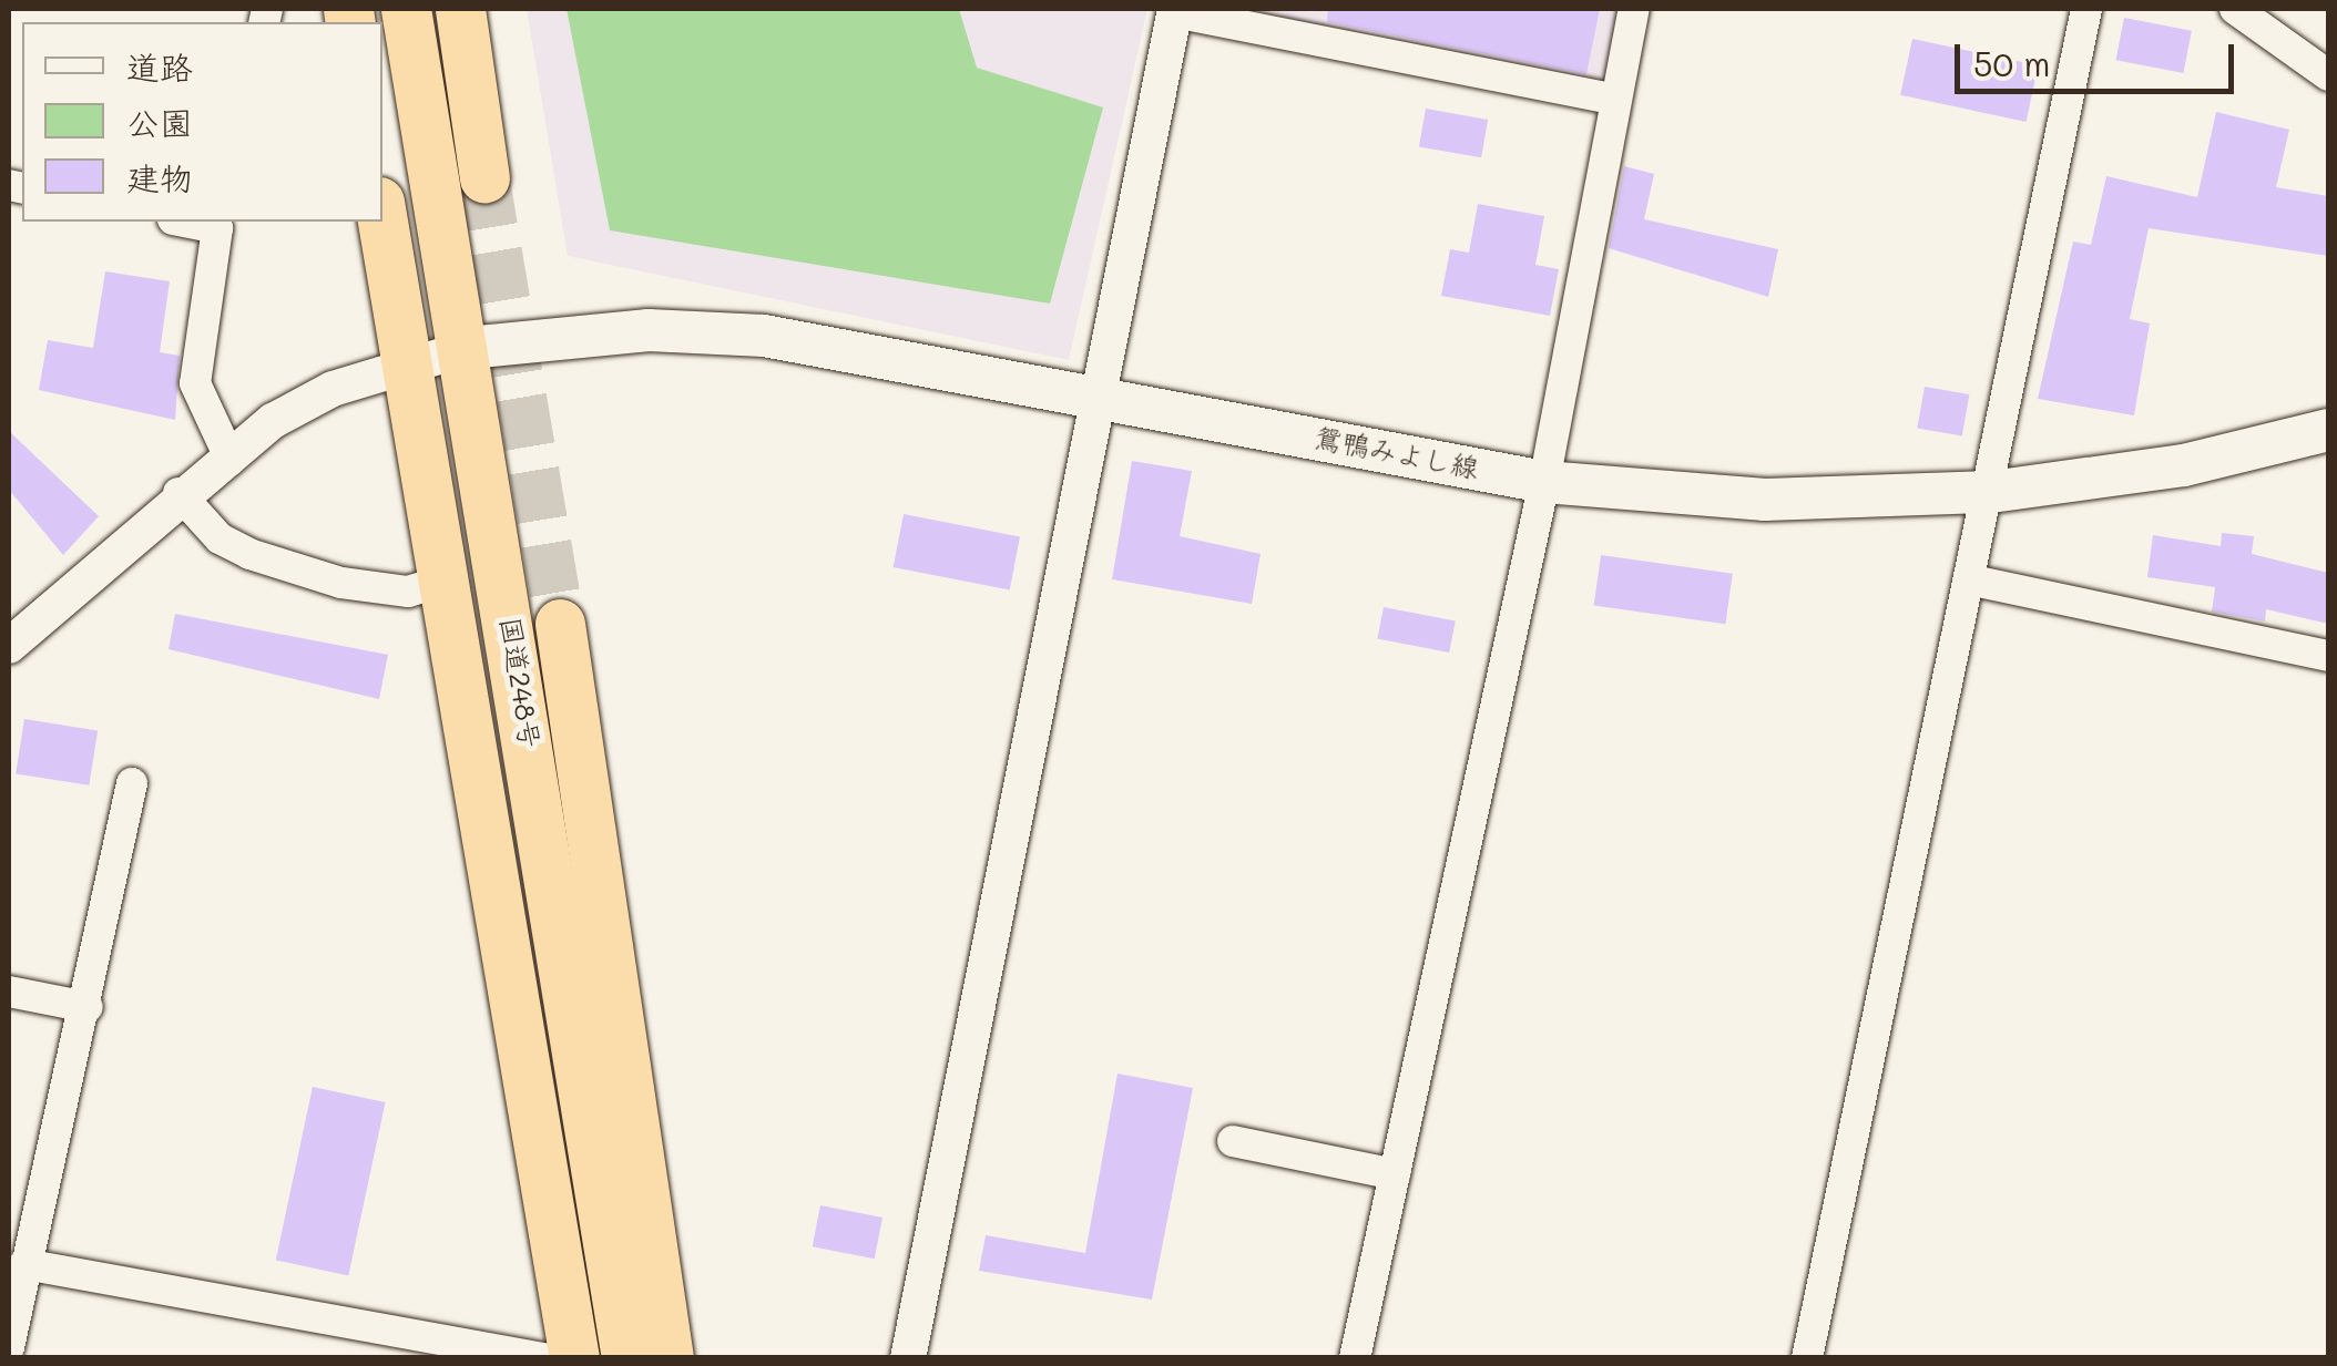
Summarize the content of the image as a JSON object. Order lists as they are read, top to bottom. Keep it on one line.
{"streets":{"highway":["国道248号"],"main road":["鴛鴨みよし線"]},"crossings":[["鴛鴨みよし線","国道248号"]],"legend":["道路","公園","建物"],"scale_bar":"50 m"}
